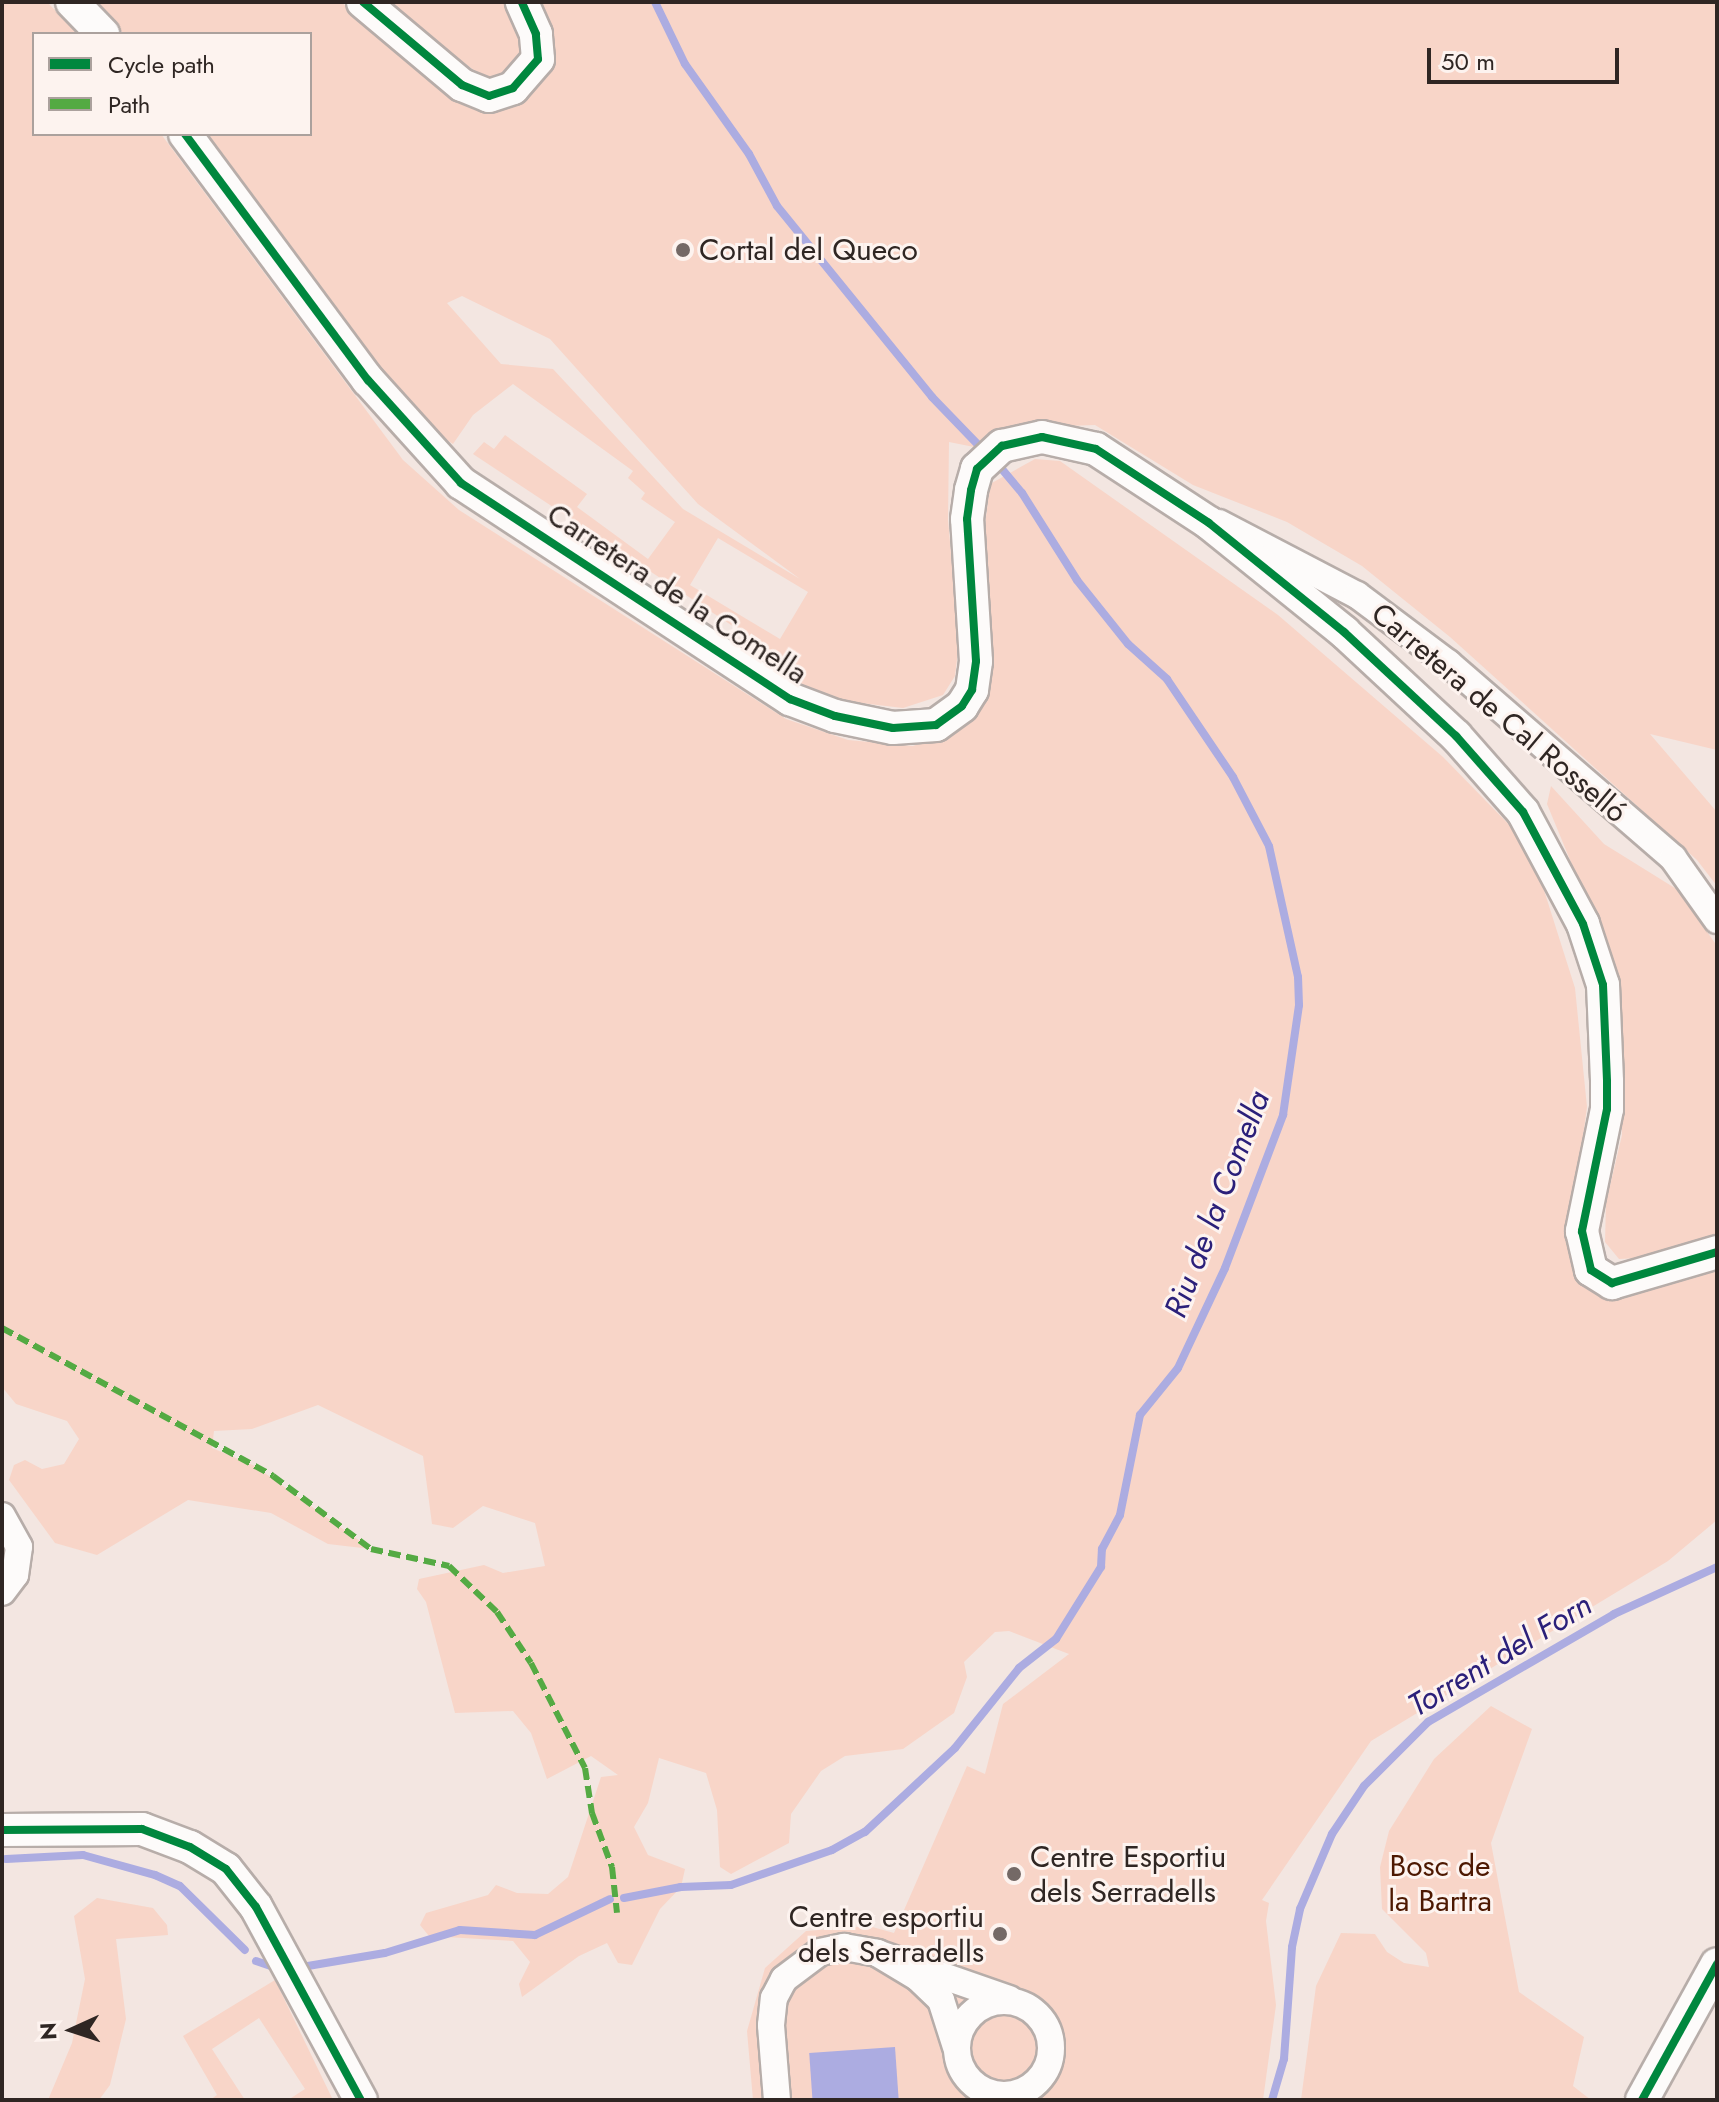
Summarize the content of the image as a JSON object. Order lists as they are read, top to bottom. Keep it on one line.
{"streets":{"main road":["Carretera de la Comella"],"street":["Carretera de Cal Rosselló"]},"crossings":[["Carretera de la Comella","Carretera de Cal Rosselló"]],"water":["Riu de la Comella","Torrent del Forn"],"parks":["Bosc de la Bartra"],"places":["Cortal del Queco","Centre Esportiu dels Serradells","Centre esportiu dels Serradells"],"legend":["Cycle path","Path"],"scale_bar":"50 m","north":"left"}
